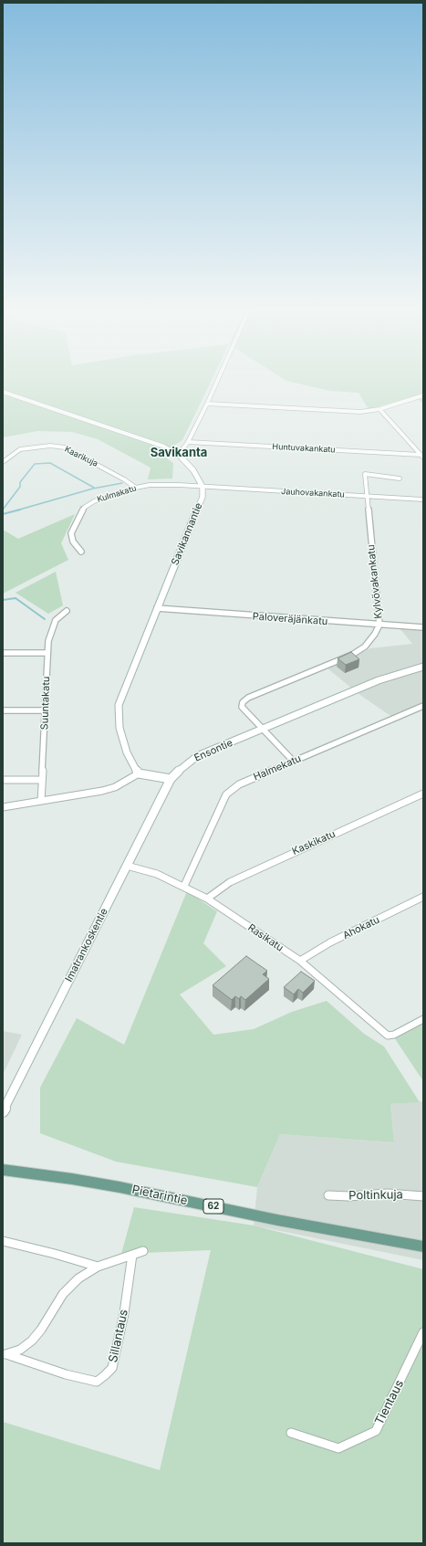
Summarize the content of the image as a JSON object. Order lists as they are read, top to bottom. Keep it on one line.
{"streets":{"main road":["Pietarintie","62"],"street":["Huntuvakankatu","Kaarikuja","Jauhovakankatu","Kulmakatu","Savikannantie","Kylvövakankatu","Paloveräjänkatu","Suuntakatu","Ensontie","Halmekatu","Kaskikatu","Ahokatu","Rasikatu","Imatrankoskentie","Poltinkuja","Sillantaus","Tientaus"]},"crossings":[["Kaarikuja","Kulmakatu"],["Jauhovakankatu","Kulmakatu"],["Jauhovakankatu","Savikannantie"],["Jauhovakankatu","Kylvövakankatu"],["Kulmakatu","Savikannantie"],["Savikannantie","Paloveräjänkatu"],["Kylvövakankatu","Paloveräjänkatu"],["Kylvövakankatu","Ensontie"],["Ensontie","Imatrankoskentie"],["Halmekatu","Rasikatu"],["Kaskikatu","Rasikatu"],["Ahokatu","Rasikatu"],["Rasikatu","Imatrankoskentie"]],"districts":["Savikanta"]}
